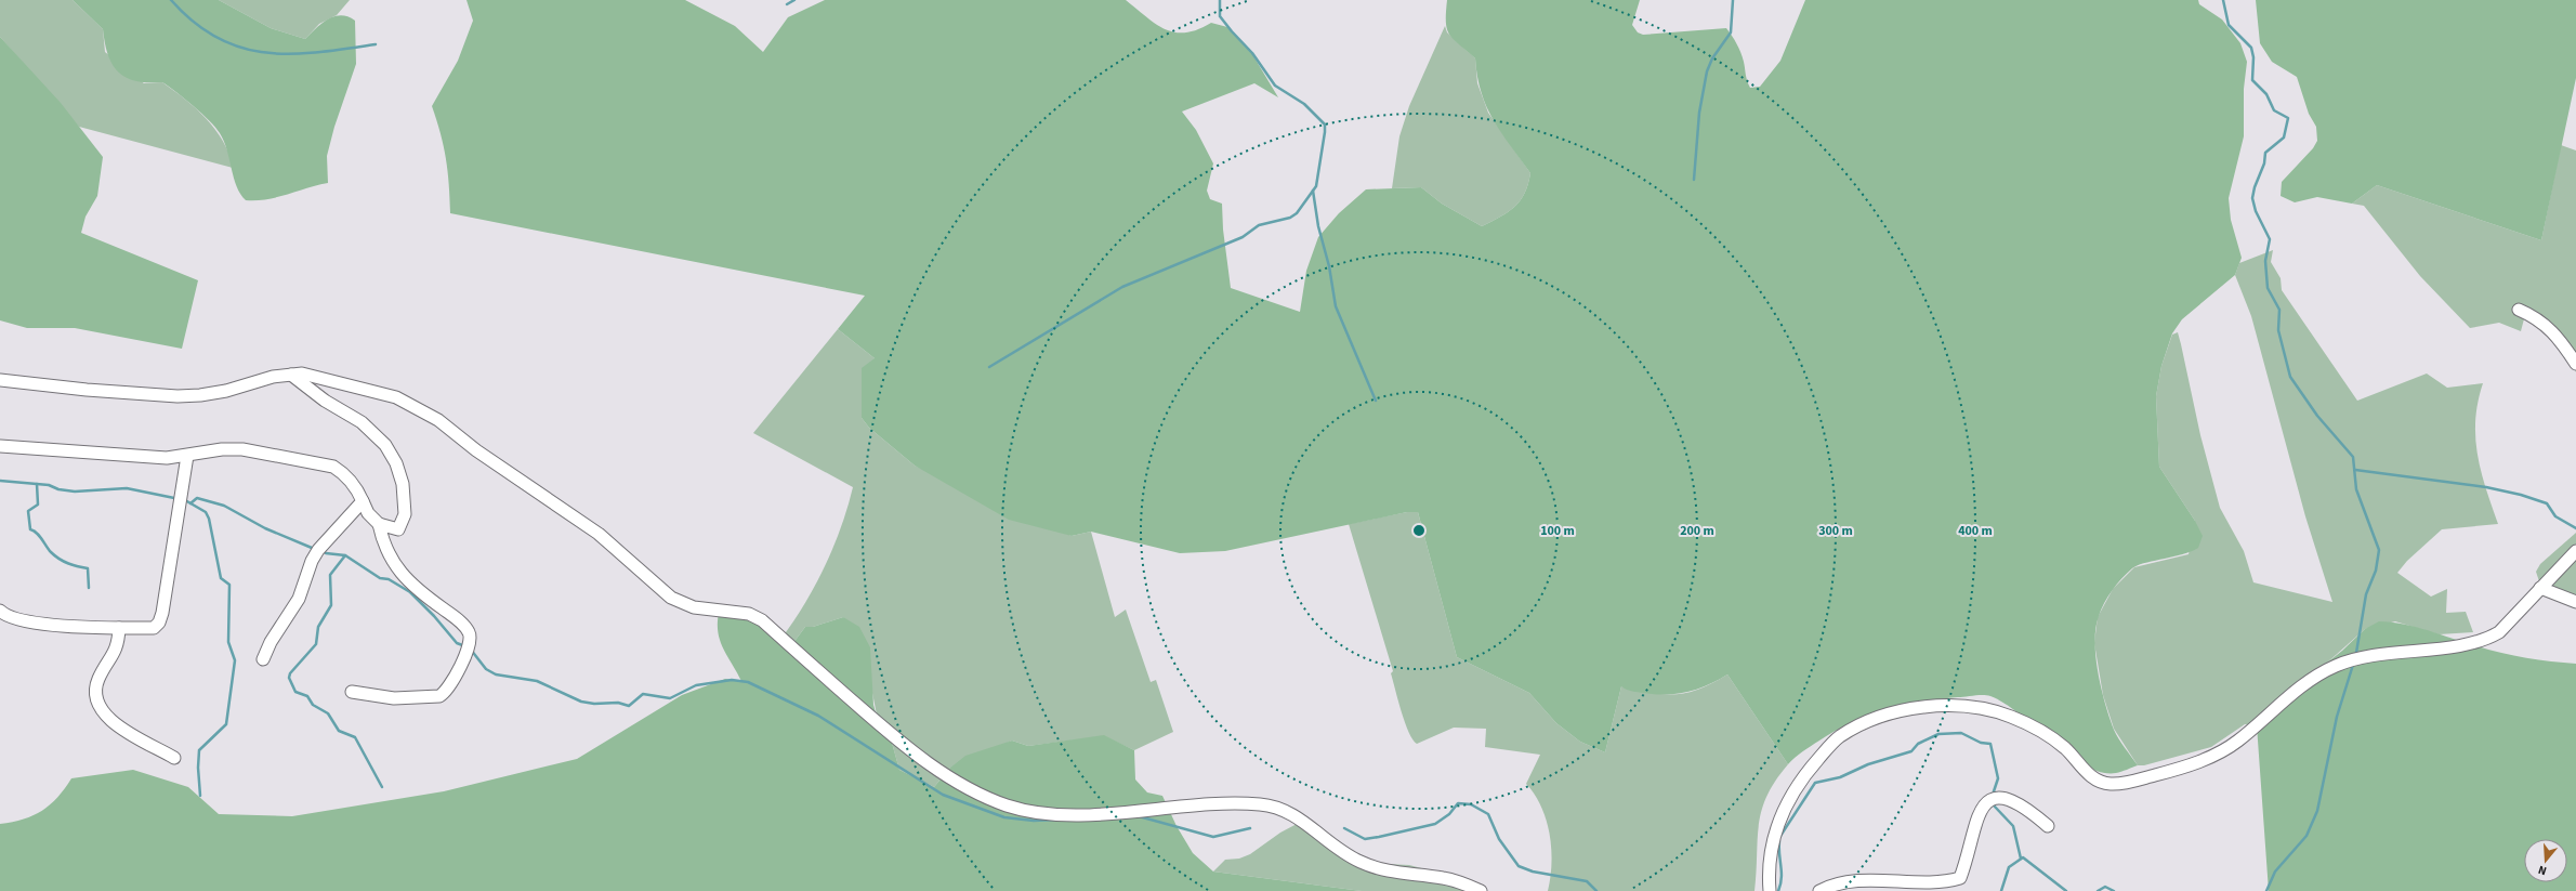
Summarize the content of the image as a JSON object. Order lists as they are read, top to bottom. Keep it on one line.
{"north":"bottom","rings":["100 m","200 m","300 m","400 m"]}
